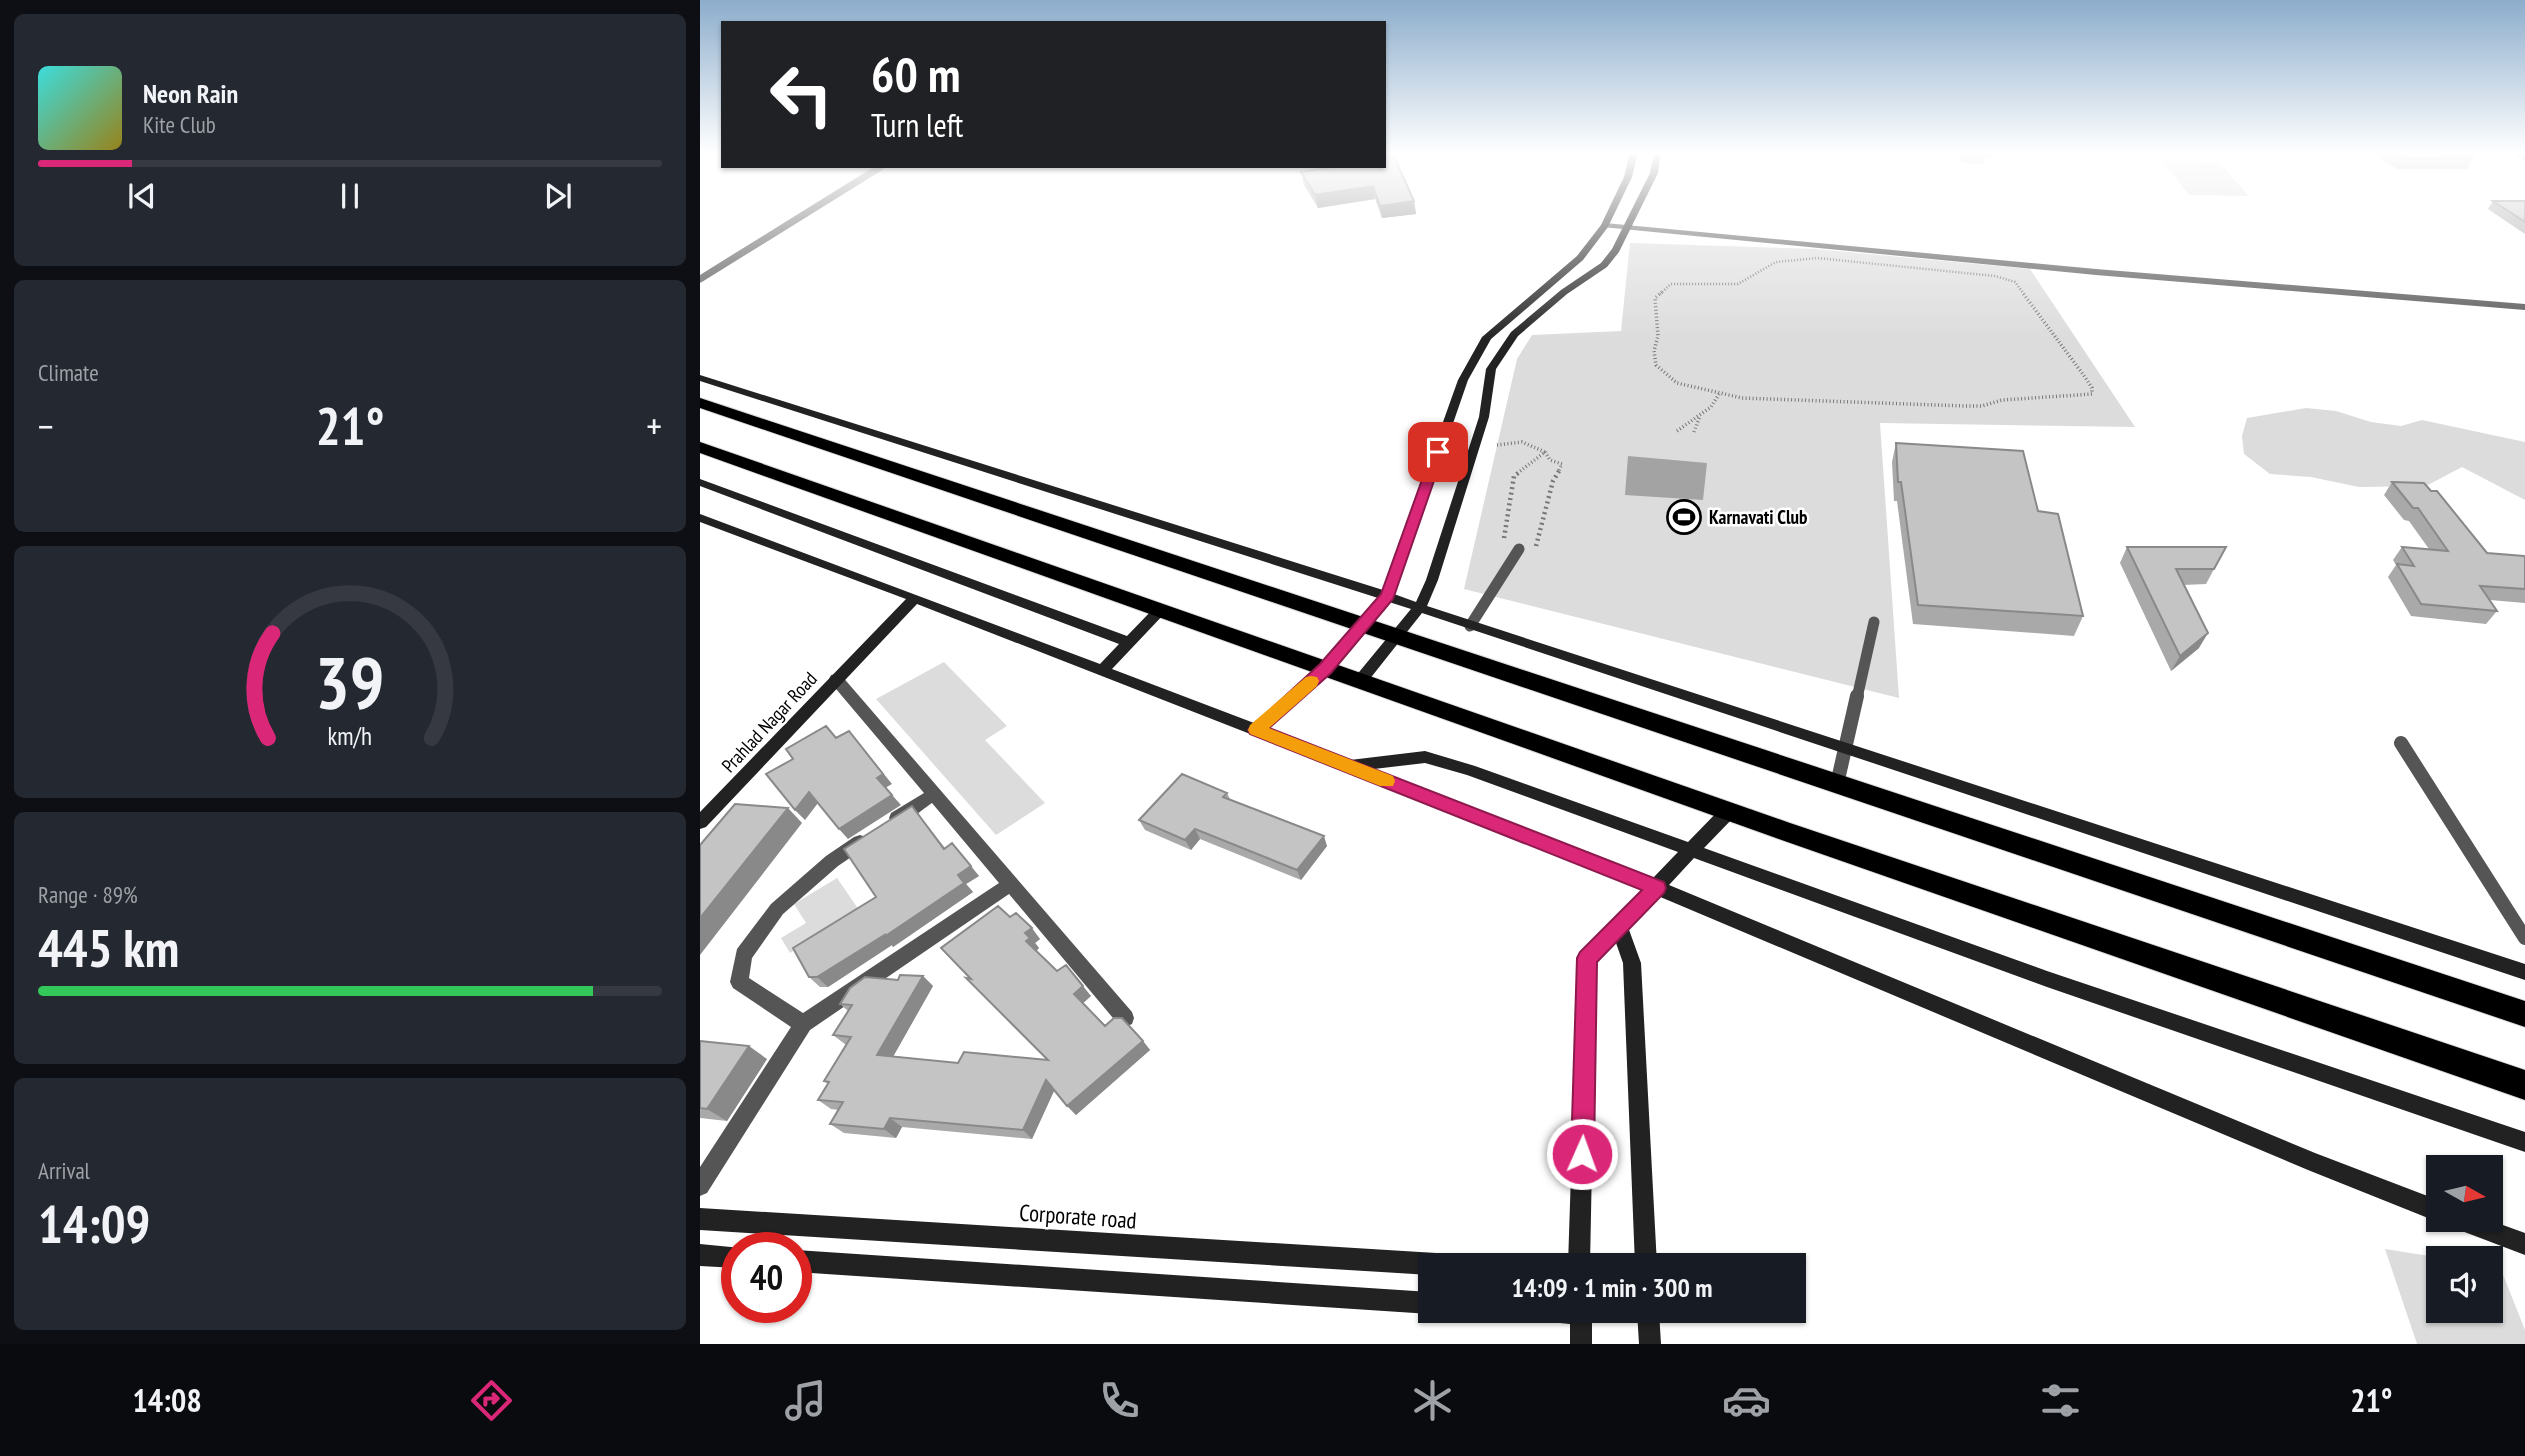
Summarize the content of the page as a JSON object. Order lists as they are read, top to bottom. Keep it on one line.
{"streets":{"street":["Prahlad Nagar Road","Corporate road"]},"places":{"sports":["Karnavati Club"]},"north":"right","page":{"turn":["60 m","Turn left"],"song":["Neon Rain","Kite Club"],"tile":["Climate",["Range · 89%","445 km"],["Arrival","14:09"]],"heat":["−","21°","+"],"limit":"40","trip":"14:09 · 1 min · 300 m","tabs":["14:08","21°"],"gauge":["39","km/h"]}}
